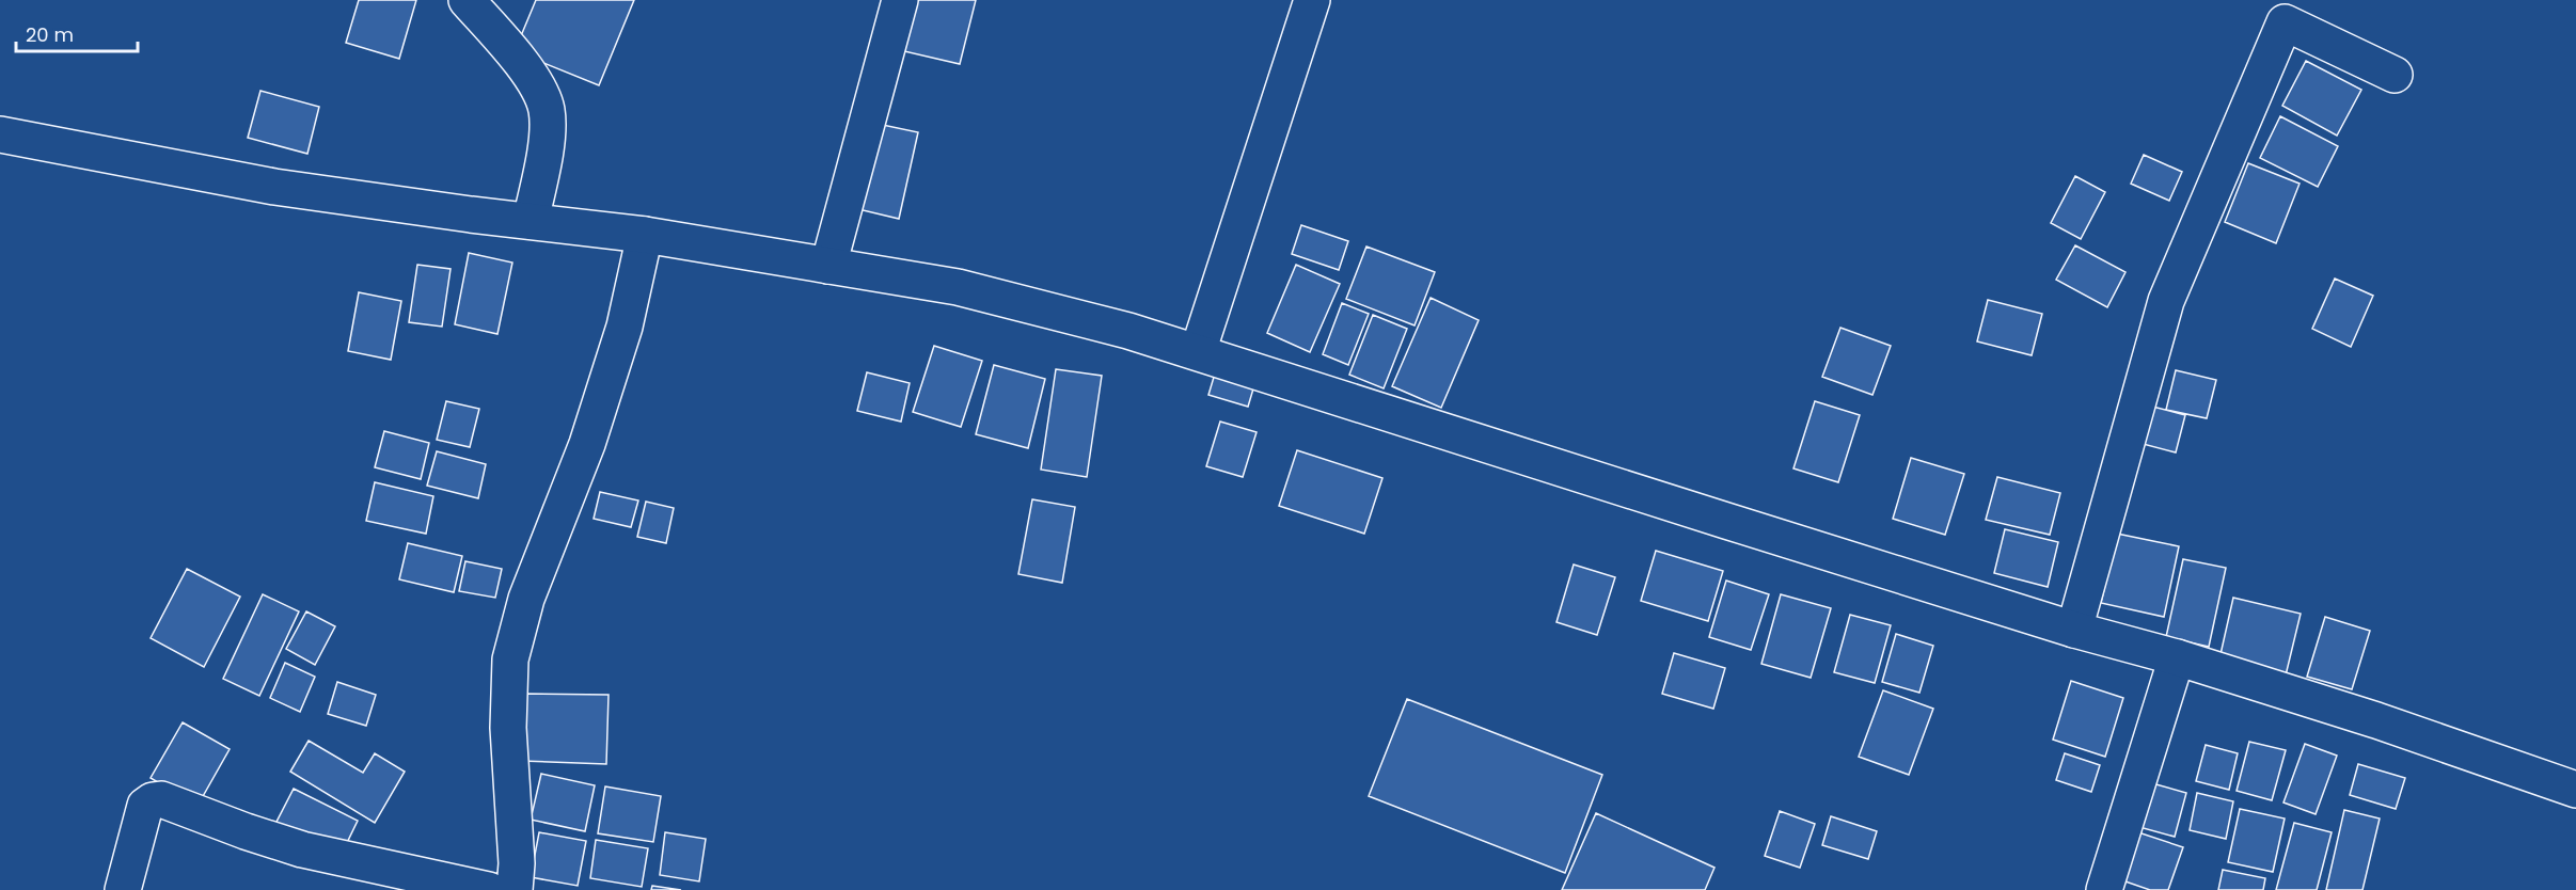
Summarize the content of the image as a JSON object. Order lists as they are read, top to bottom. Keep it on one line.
{"scale_bar":"20 m"}
